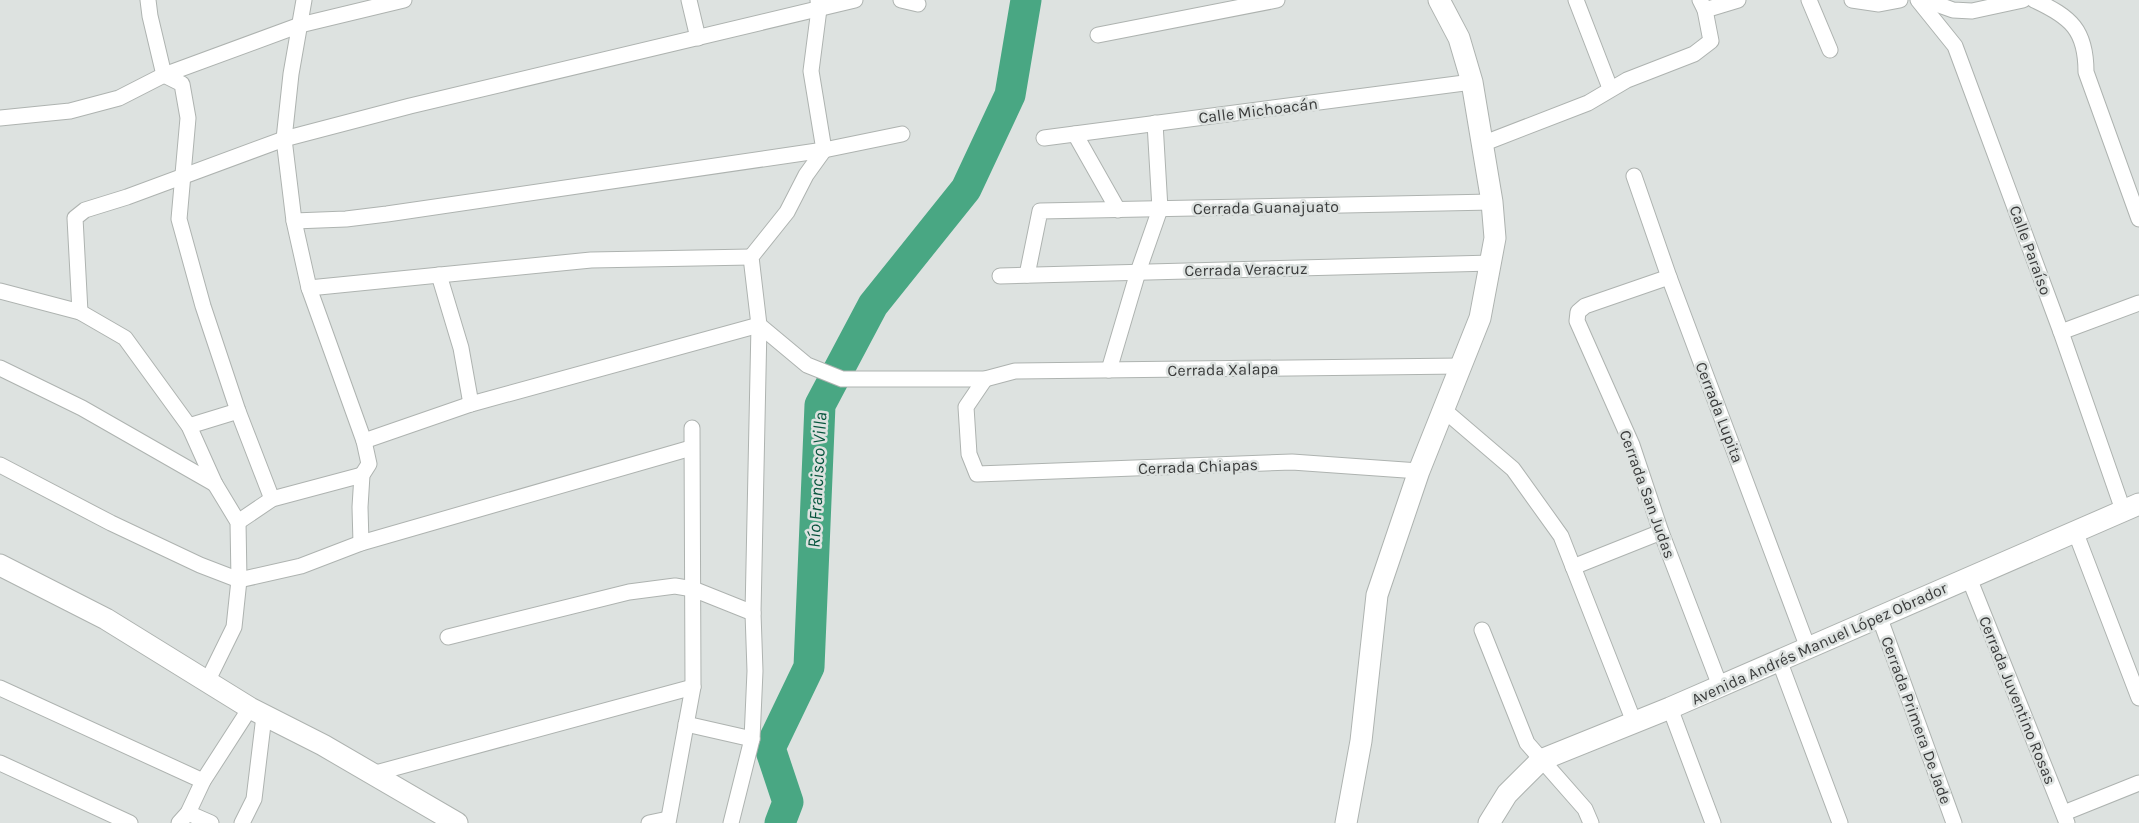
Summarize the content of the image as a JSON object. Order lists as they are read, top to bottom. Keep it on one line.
{"streets":{"main road":["Avenida Andrés Manuel López Obrador"],"street":["Calle Michoacán","Cerrada Guanajuato","Calle Paraíso","Cerrada Veracruz","Cerrada Xalapa","Cerrada Lupita","Cerrada Chiapas","Cerrada San Judas","Cerrada Juventino Rosas","Cerrada Primera De Jade"]},"crossings":[["Cerrada Guanajuato","Cerrada Veracruz"],["Calle Paraíso","Avenida Andrés Manuel López Obrador"],["Cerrada Xalapa","Cerrada Chiapas"],["Cerrada Lupita","Cerrada San Judas"],["Cerrada Lupita","Avenida Andrés Manuel López Obrador"],["Cerrada San Judas","Avenida Andrés Manuel López Obrador"],["Avenida Andrés Manuel López Obrador","Cerrada Juventino Rosas"],["Avenida Andrés Manuel López Obrador","Cerrada Primera De Jade"]],"water":["Río Francisco Villa"]}
